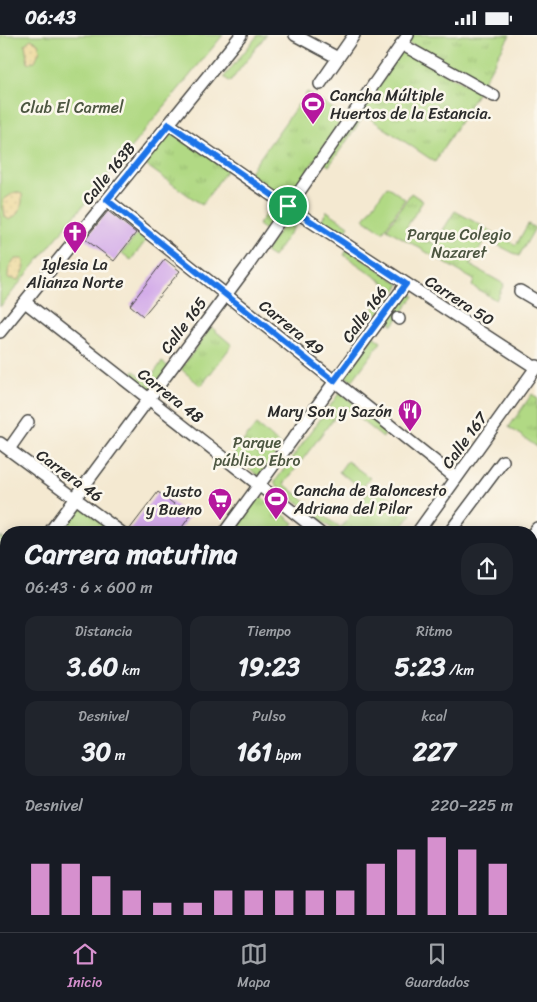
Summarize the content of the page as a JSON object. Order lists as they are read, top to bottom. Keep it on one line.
{"streets":{"street":["Calle 163B","Carrera 50","Calle 166","Calle 165","Carrera 49","Carrera 48","Calle 167","Carrera 46"]},"crossings":[["Calle 163B","Carrera 50"],["Calle 163B","Carrera 49"],["Calle 163B","Carrera 48"],["Carrera 50","Calle 166"],["Carrera 50","Calle 165"],["Carrera 50","Calle 167"],["Calle 166","Carrera 49"],["Calle 166","Carrera 48"],["Calle 165","Carrera 49"],["Calle 165","Carrera 48"],["Calle 165","Carrera 46"],["Carrera 49","Calle 167"]],"parks":["Club El Carmel","Parque Colegio Nazaret","Parque público Ebro"],"places":{"sports":["Cancha Múltiple Huertos de la Estancia.","Cancha de Baloncesto Adriana del Pilar"],"church":["Iglesia La Alianza Norte"],"restaurant":["Mary Son y Sazón"],"supermarket":["Justo y Bueno"]},"page":{"status":"06:43","heading":["Carrera matutina","06:43 · 6 × 600 m"],"stats":[["Distancia","3.60 km"],["Tiempo","19:23"],["Ritmo","5:23 /km"],["Desnivel","30 m"],["Pulso","161 bpm"],["kcal","227"]],"chart":["Desnivel","220–225 m"],"tabs":["Inicio","Mapa","Guardados"]}}
